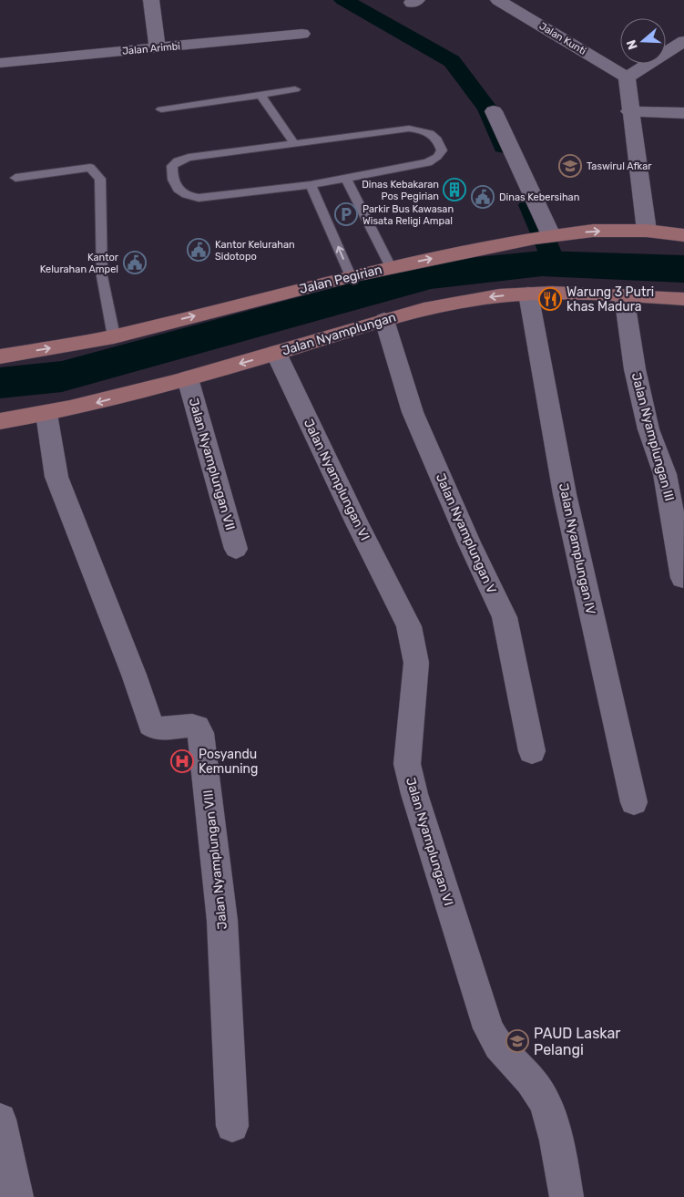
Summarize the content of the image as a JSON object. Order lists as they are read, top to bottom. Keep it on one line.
{"streets":{"main road":["Jalan Pegirian","Jalan Nyamplungan"],"street":["Jalan Kunti","Jalan Arimbi","Jalan Nyamplungan III","Jalan Nyamplungan VII","Jalan Nyamplungan VI","Jalan Nyamplungan V","Jalan Nyamplungan IV","Jalan Nyamplungan VIII"]},"crossings":[["Jalan Nyamplungan","Jalan Nyamplungan III"],["Jalan Nyamplungan","Jalan Nyamplungan VII"],["Jalan Nyamplungan","Jalan Nyamplungan VI"],["Jalan Nyamplungan","Jalan Nyamplungan V"],["Jalan Nyamplungan","Jalan Nyamplungan IV"],["Jalan Nyamplungan","Jalan Nyamplungan VIII"]],"one_way":["Jalan Pegirian","Jalan Nyamplungan"],"places":{"school or university":["Taswirul Afkar","PAUD Laskar Pelangi"],"building":["Dinas Kebakaran Pos Pegirian"],"public building":["Dinas Kebersihan","Kantor Kelurahan Sidotopo","Kantor Kelurahan Ampel"],"parking":["Parkir Bus Kawasan Wisata Religi Ampal"],"restaurant":["Warung 3 Putri khas Madura"],"hospital":["Posyandu Kemuning"]},"north":"left"}
